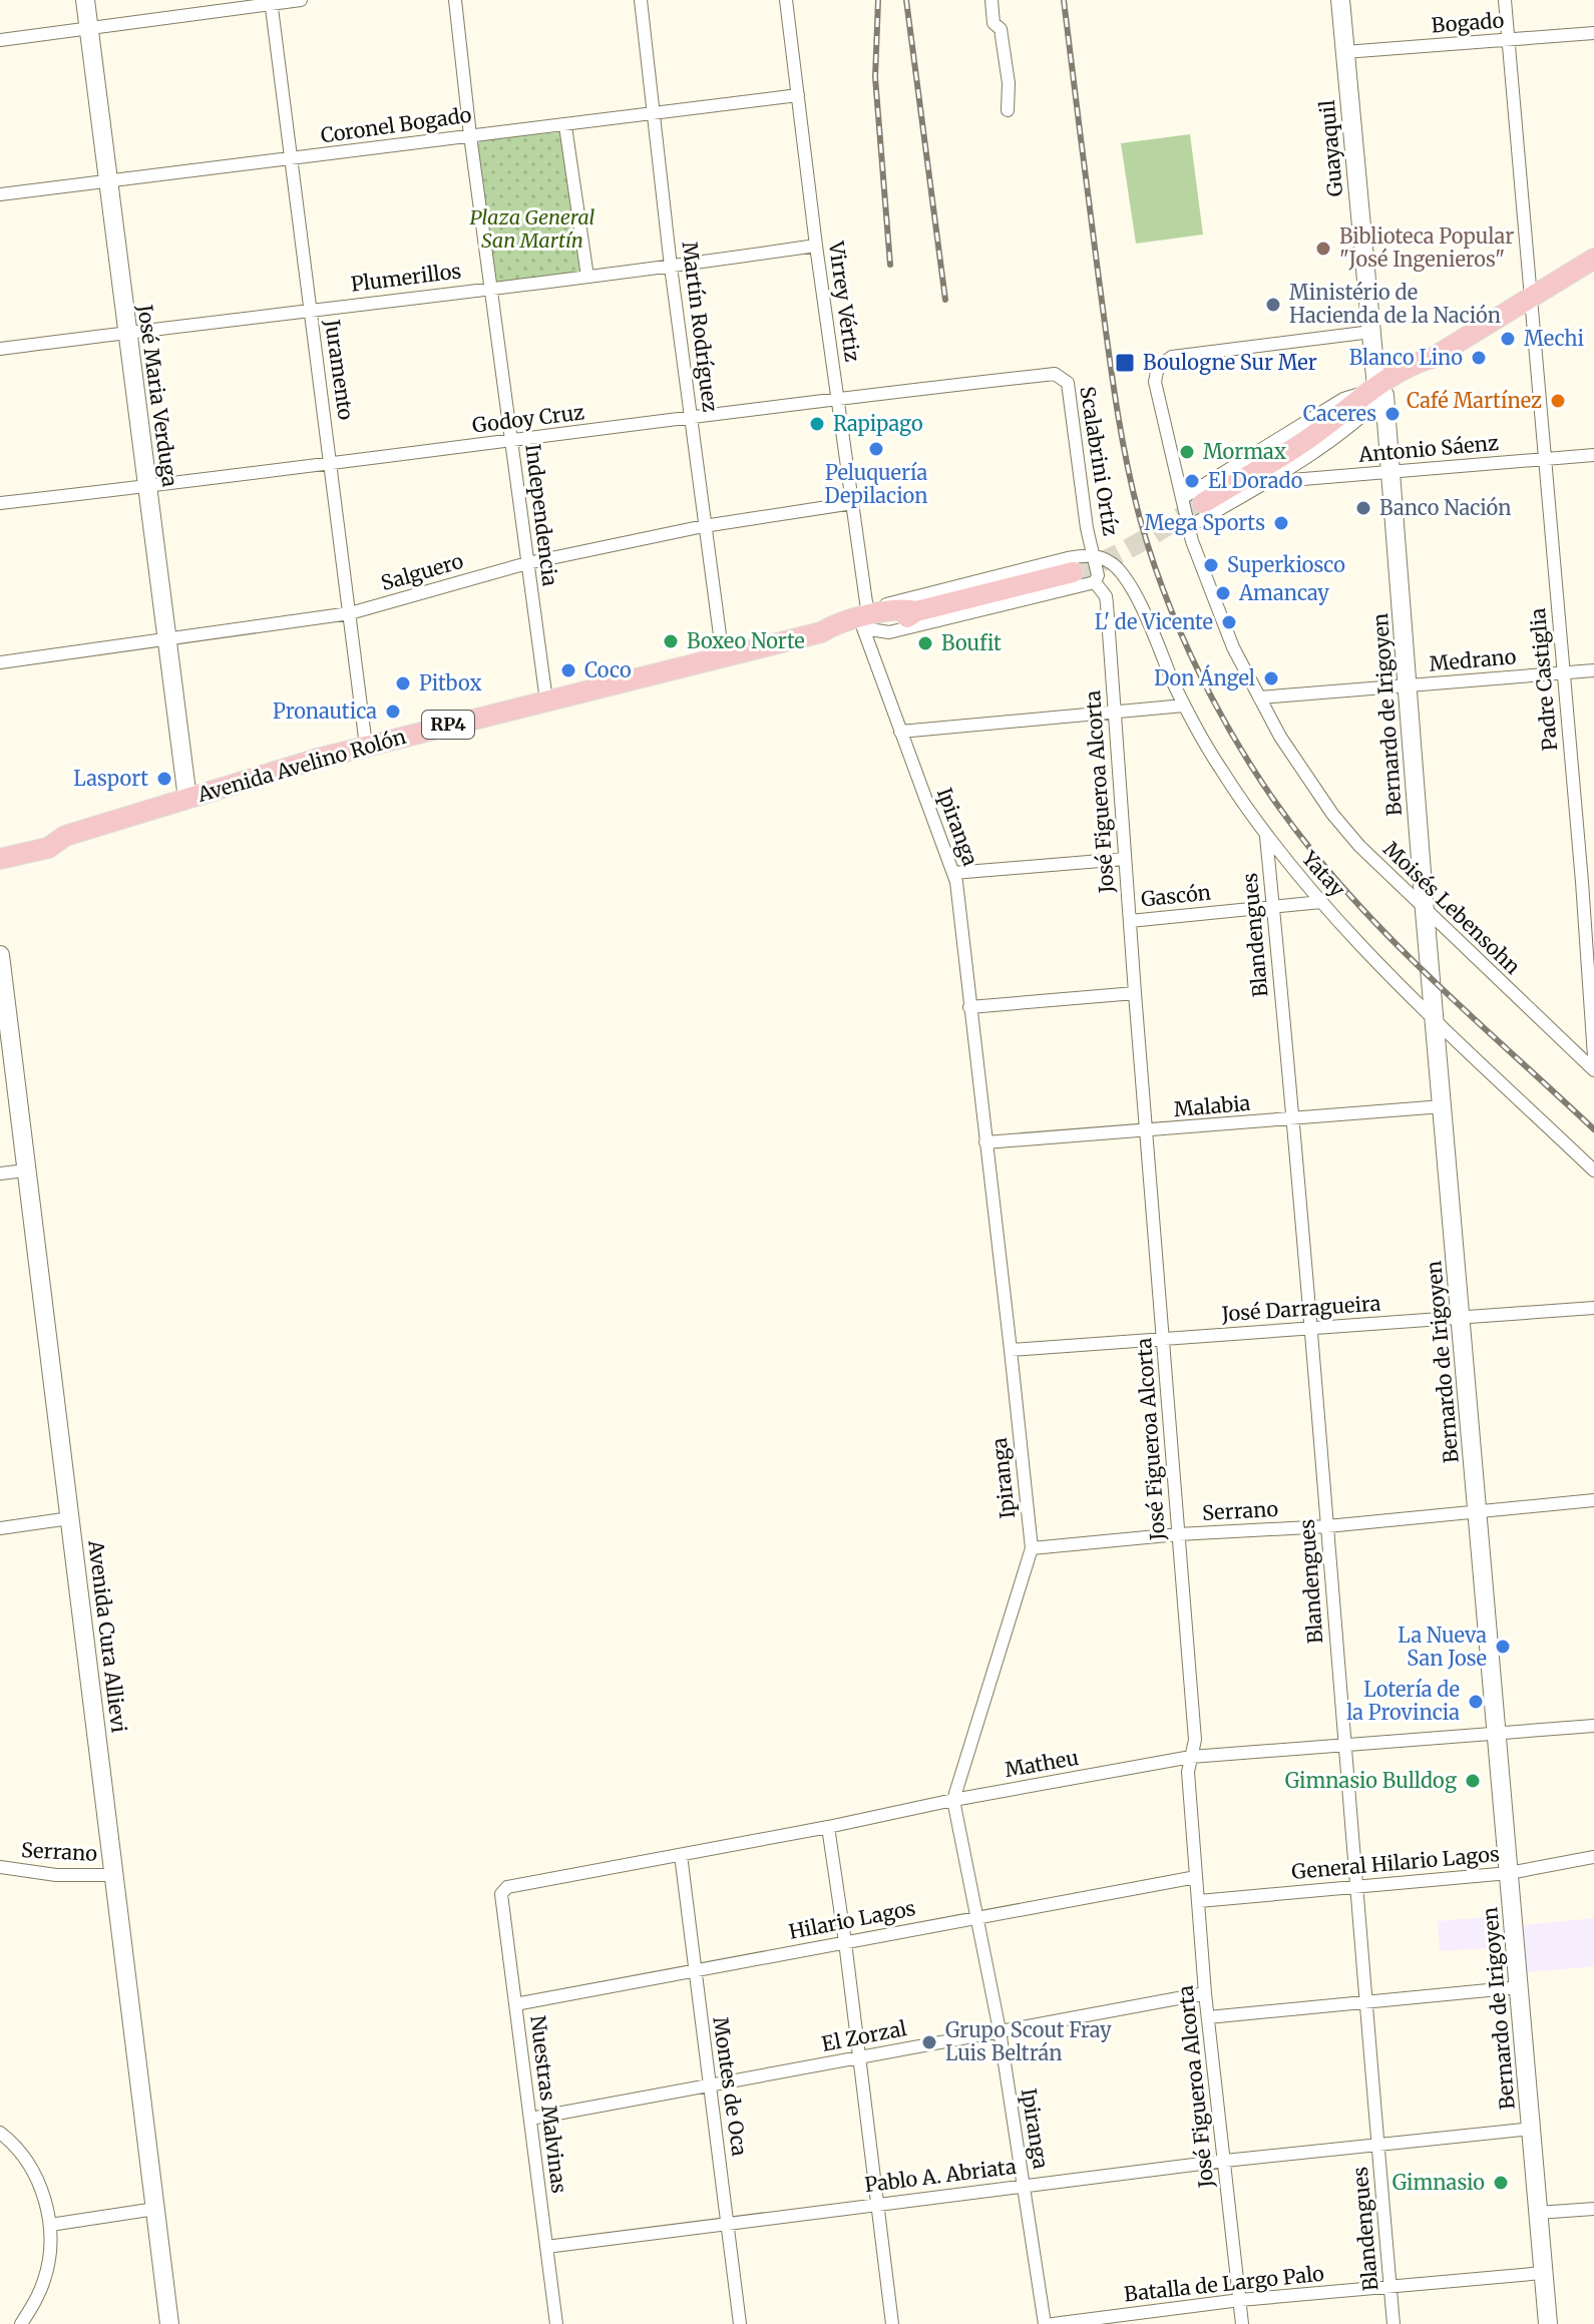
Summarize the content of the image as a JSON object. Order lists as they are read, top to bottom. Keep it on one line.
{"streets":{"main road":["RP4","Avenida Avelino Rolón"],"street":["Bogado","Coronel Bogado","Guayaquil","Plumerillos","Virrey Vértiz","Martín Rodríguez","Juramento","José Maria Verduga","Godoy Cruz","Antonio Sáenz","Scalabrini Ortíz","Independencia","Salguero","Medrano","Padre Castiglia","Bernardo de Irigoyen","José Figueroa Alcorta","Ipiranga","Yatay","Gascón","Moisés Lebensohn","Blandengues","Malabia","José Darragueira","Serrano","Avenida Cura Allievi","Matheu","General Hilario Lagos","Hilario Lagos","El Zorzal","Montes de Oca","Nuestras Malvinas","Pablo A. Abriata","Batalla de Largo Palo"]},"crossings":[["Bogado","Guayaquil"],["Bogado","Padre Castiglia"],["Coronel Bogado","Virrey Vértiz"],["Coronel Bogado","Martín Rodríguez"],["Coronel Bogado","Juramento"],["Coronel Bogado","José Maria Verduga"],["Coronel Bogado","Independencia"],["Guayaquil","Bernardo de Irigoyen"],["Guayaquil","Moisés Lebensohn"],["Plumerillos","Virrey Vértiz"],["Plumerillos","Martín Rodríguez"],["Plumerillos","Juramento"],["Plumerillos","José Maria Verduga"],["Plumerillos","Independencia"],["Virrey Vértiz","Godoy Cruz"],["Virrey Vértiz","Salguero"],["Virrey Vértiz","Avenida Avelino Rolón"],["Virrey Vértiz","Ipiranga"],["Martín Rodríguez","Godoy Cruz"],["Martín Rodríguez","Salguero"],["Martín Rodríguez","Avenida Avelino Rolón"],["Juramento","Godoy Cruz"],["Juramento","Salguero"],["Juramento","Avenida Avelino Rolón"],["José Maria Verduga","Godoy Cruz"],["José Maria Verduga","Salguero"],["José Maria Verduga","Avenida Avelino Rolón"],["Godoy Cruz","Scalabrini Ortíz"],["Godoy Cruz","Independencia"],["Antonio Sáenz","Padre Castiglia"],["Antonio Sáenz","Bernardo de Irigoyen"],["Scalabrini Ortíz","Avenida Avelino Rolón"],["Scalabrini Ortíz","José Figueroa Alcorta"],["Scalabrini Ortíz","Yatay"],["Independencia","Salguero"],["Independencia","Avenida Avelino Rolón"],["Medrano","Padre Castiglia"],["Medrano","Bernardo de Irigoyen"],["Medrano","Moisés Lebensohn"],["Bernardo de Irigoyen","Yatay"],["Bernardo de Irigoyen","Moisés Lebensohn"],["Bernardo de Irigoyen","Malabia"],["Bernardo de Irigoyen","José Darragueira"],["Bernardo de Irigoyen","Serrano"],["Bernardo de Irigoyen","Matheu"],["Bernardo de Irigoyen","General Hilario Lagos"],["Bernardo de Irigoyen","Pablo A. Abriata"],["Bernardo de Irigoyen","Batalla de Largo Palo"],["Avenida Avelino Rolón","José Figueroa Alcorta"],["Avenida Avelino Rolón","Ipiranga"],["Avenida Avelino Rolón","Yatay"],["José Figueroa Alcorta","Yatay"],["José Figueroa Alcorta","Gascón"],["José Figueroa Alcorta","Malabia"],["José Figueroa Alcorta","José Darragueira"],["José Figueroa Alcorta","Serrano"],["José Figueroa Alcorta","Matheu"],["José Figueroa Alcorta","General Hilario Lagos"],["José Figueroa Alcorta","Hilario Lagos"],["José Figueroa Alcorta","El Zorzal"],["José Figueroa Alcorta","Pablo A. Abriata"],["José Figueroa Alcorta","Batalla de Largo Palo"],["Ipiranga","Malabia"],["Ipiranga","José Darragueira"],["Ipiranga","Serrano"],["Ipiranga","Matheu"],["Ipiranga","Hilario Lagos"],["Ipiranga","El Zorzal"],["Ipiranga","Pablo A. Abriata"],["Yatay","Gascón"],["Yatay","Blandengues"],["Gascón","Blandengues"],["Blandengues","Malabia"],["Blandengues","José Darragueira"],["Blandengues","Serrano"],["Blandengues","Matheu"],["Blandengues","General Hilario Lagos"],["Blandengues","Pablo A. Abriata"],["Blandengues","Batalla de Largo Palo"],["Serrano","Avenida Cura Allievi"],["Matheu","Montes de Oca"],["Matheu","Nuestras Malvinas"],["Hilario Lagos","Montes de Oca"],["Hilario Lagos","Nuestras Malvinas"],["El Zorzal","Montes de Oca"],["El Zorzal","Nuestras Malvinas"],["Montes de Oca","Pablo A. Abriata"],["Nuestras Malvinas","Pablo A. Abriata"]],"parks":["Plaza General San Martín"],"places":{"other":["Biblioteca Popular \"José Ingenieros\"","Ministério de Hacienda de la Nación","Mechi","Blanco Lino","Café Martínez","Caceres","Rapipago","Peluquería Depilacion","Mormax","El Dorado","Banco Nación","Mega Sports","Superkiosco","Amancay","L' de Vicente","Boxeo Norte","Boufit","Coco","Don Ángel","Pitbox","Pronautica","Lasport","La Nueva San Jose","Lotería de la Provincia","Gimnasio Bulldog","Grupo Scout Fray Luis Beltrán","Gimnasio"],"transit":["Boulogne Sur Mer"]}}
